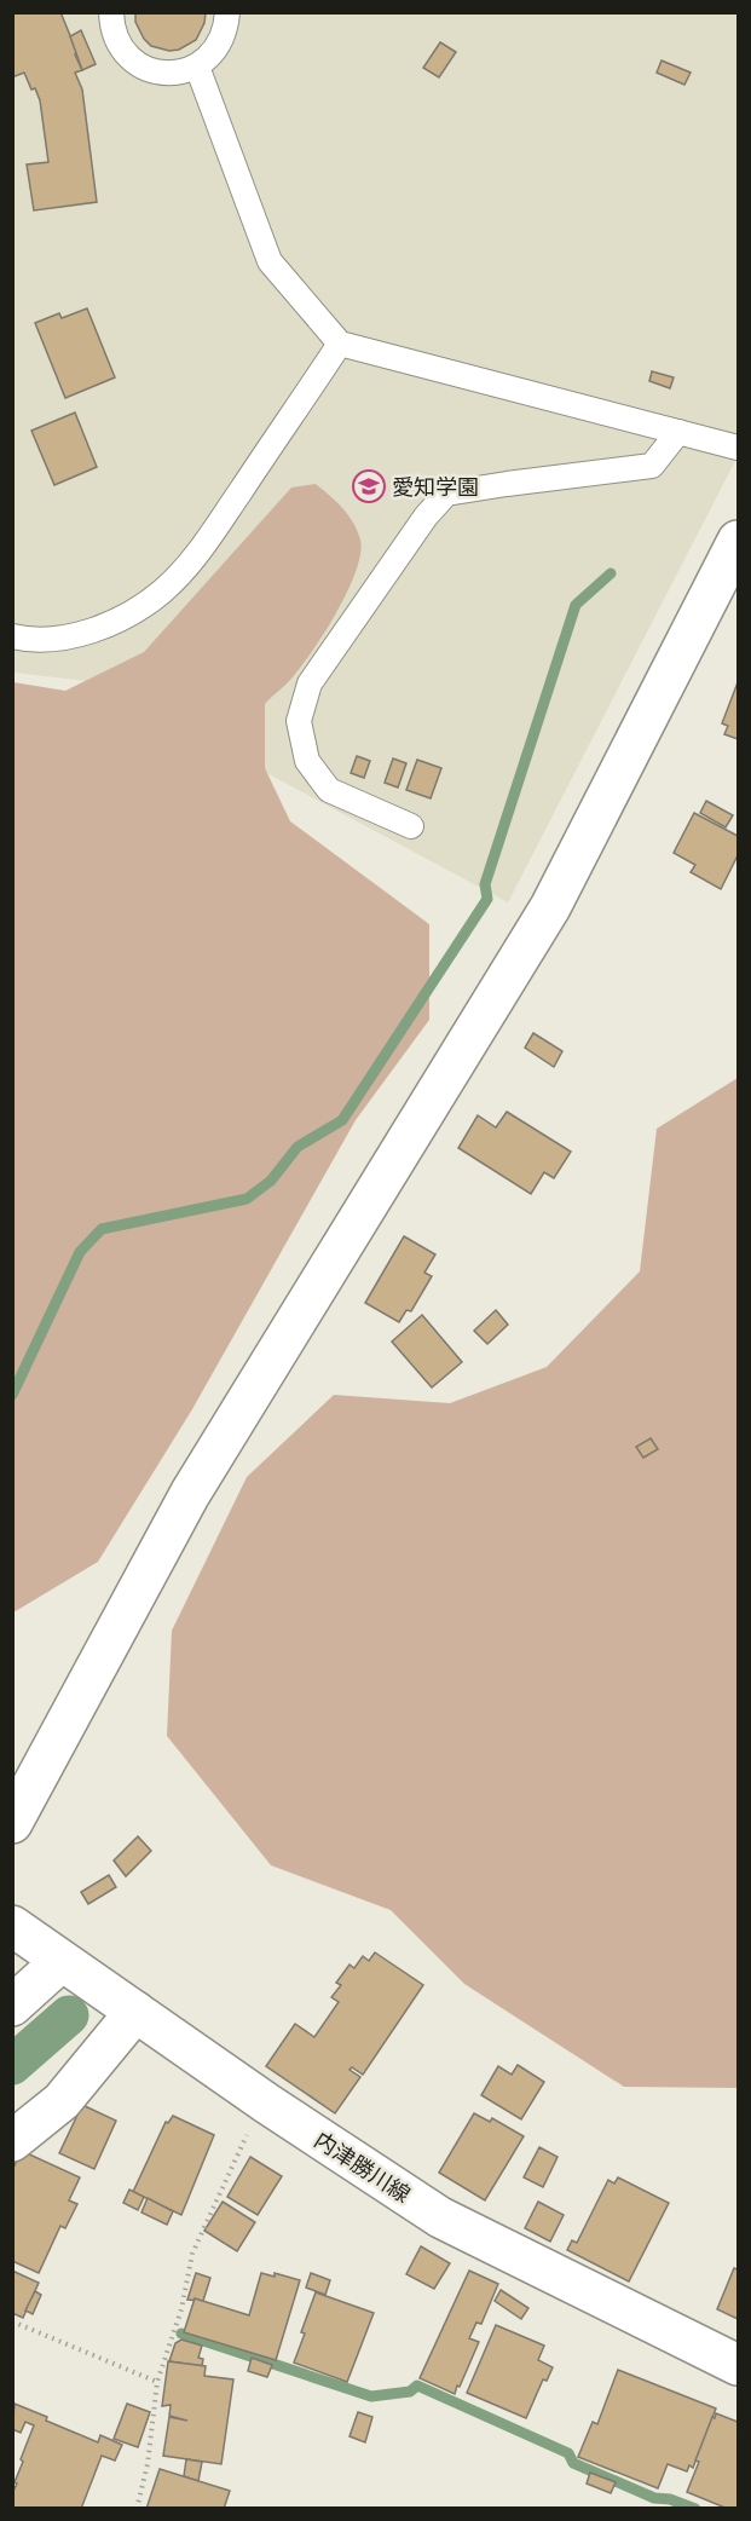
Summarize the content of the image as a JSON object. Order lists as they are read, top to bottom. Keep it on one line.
{"streets":{"street":["内津勝川線"]},"places":{"school or university":["愛知学園"]}}
